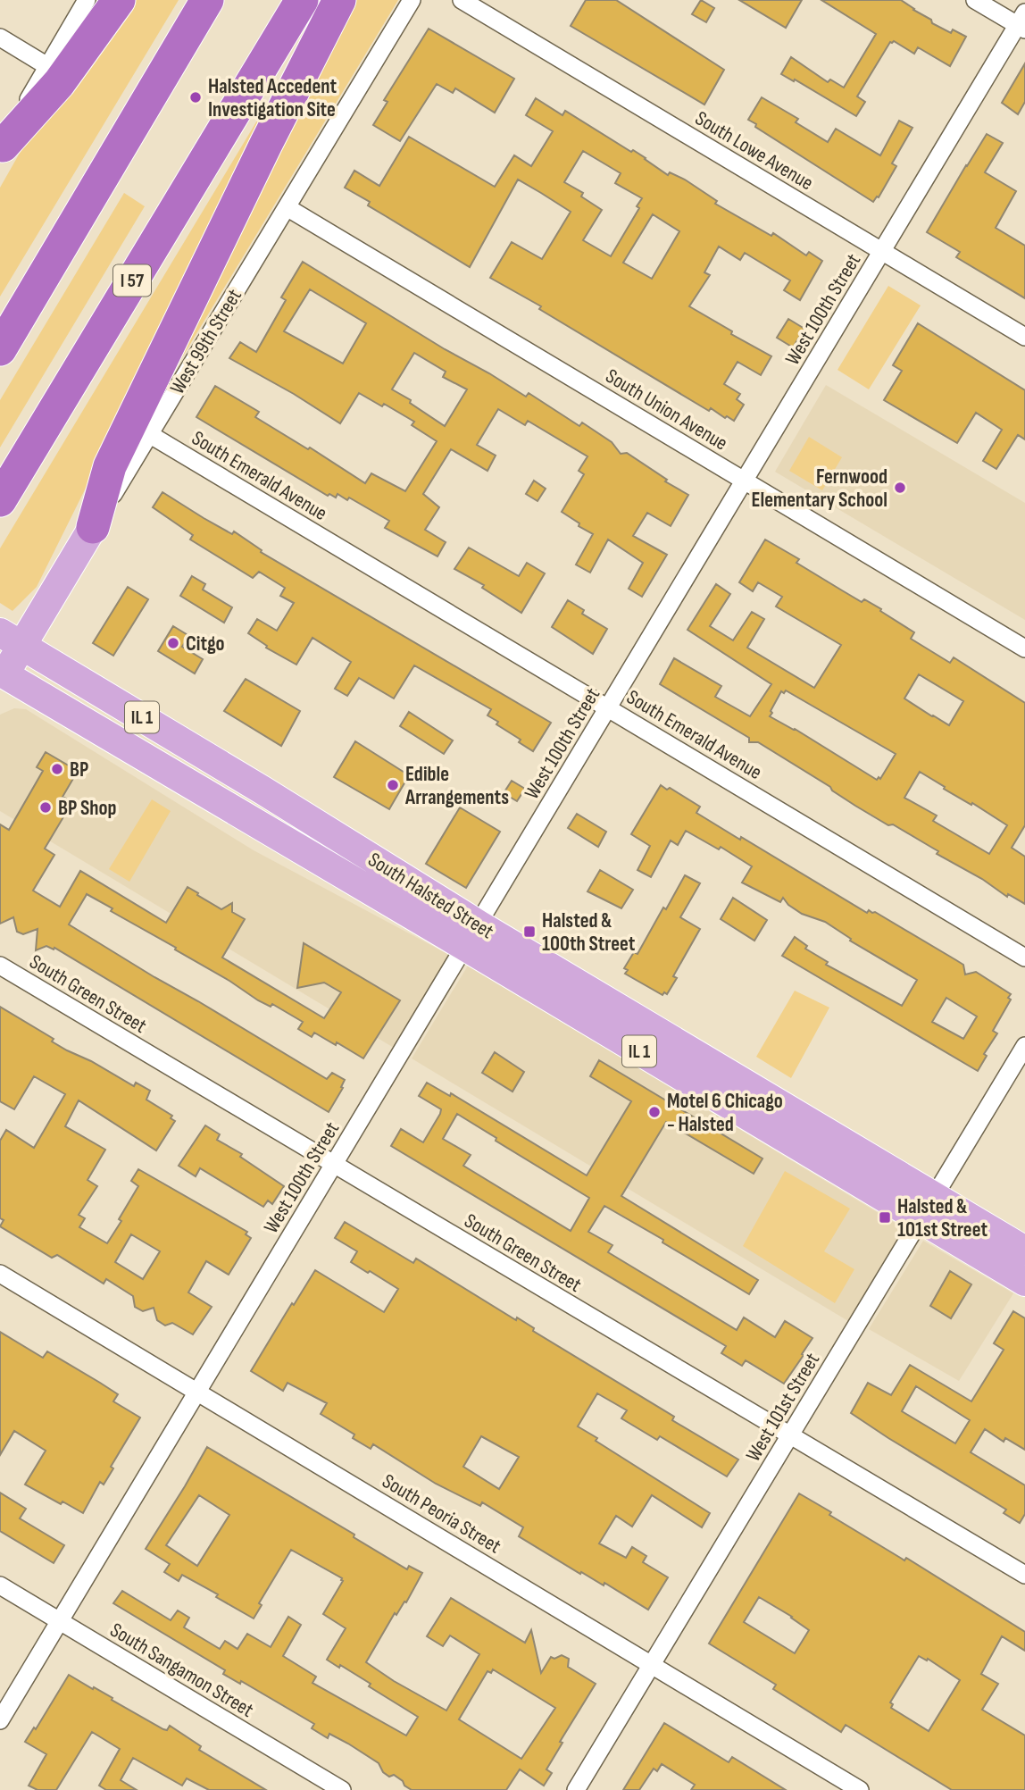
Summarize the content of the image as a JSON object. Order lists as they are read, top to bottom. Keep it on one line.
{"streets":{"highway":["I 57"],"main road":["West 99th Street","IL 1","South Halsted Street"],"street":["South Lowe Avenue","West 100th Street","South Union Avenue","South Emerald Avenue","South Green Street","West 101st Street","South Peoria Street","South Sangamon Street"]},"crossings":[["South Lowe Avenue","West 100th Street"],["West 100th Street","South Union Avenue"],["West 100th Street","South Emerald Avenue"],["West 100th Street","South Halsted Street"],["West 100th Street","South Green Street"],["West 100th Street","South Peoria Street"],["West 100th Street","South Sangamon Street"],["West 99th Street","South Union Avenue"],["West 99th Street","South Emerald Avenue"],["West 99th Street","South Halsted Street"],["South Halsted Street","West 101st Street"],["South Green Street","West 101st Street"],["West 101st Street","South Peoria Street"]],"places":{"other":["Halsted Accedent Investigation Site","Fernwood Elementary School","Citgo","BP","Edible Arrangements","BP Shop","Motel 6 Chicago - Halsted"],"transit":["Halsted & 100th Street","Halsted & 101st Street"]}}
